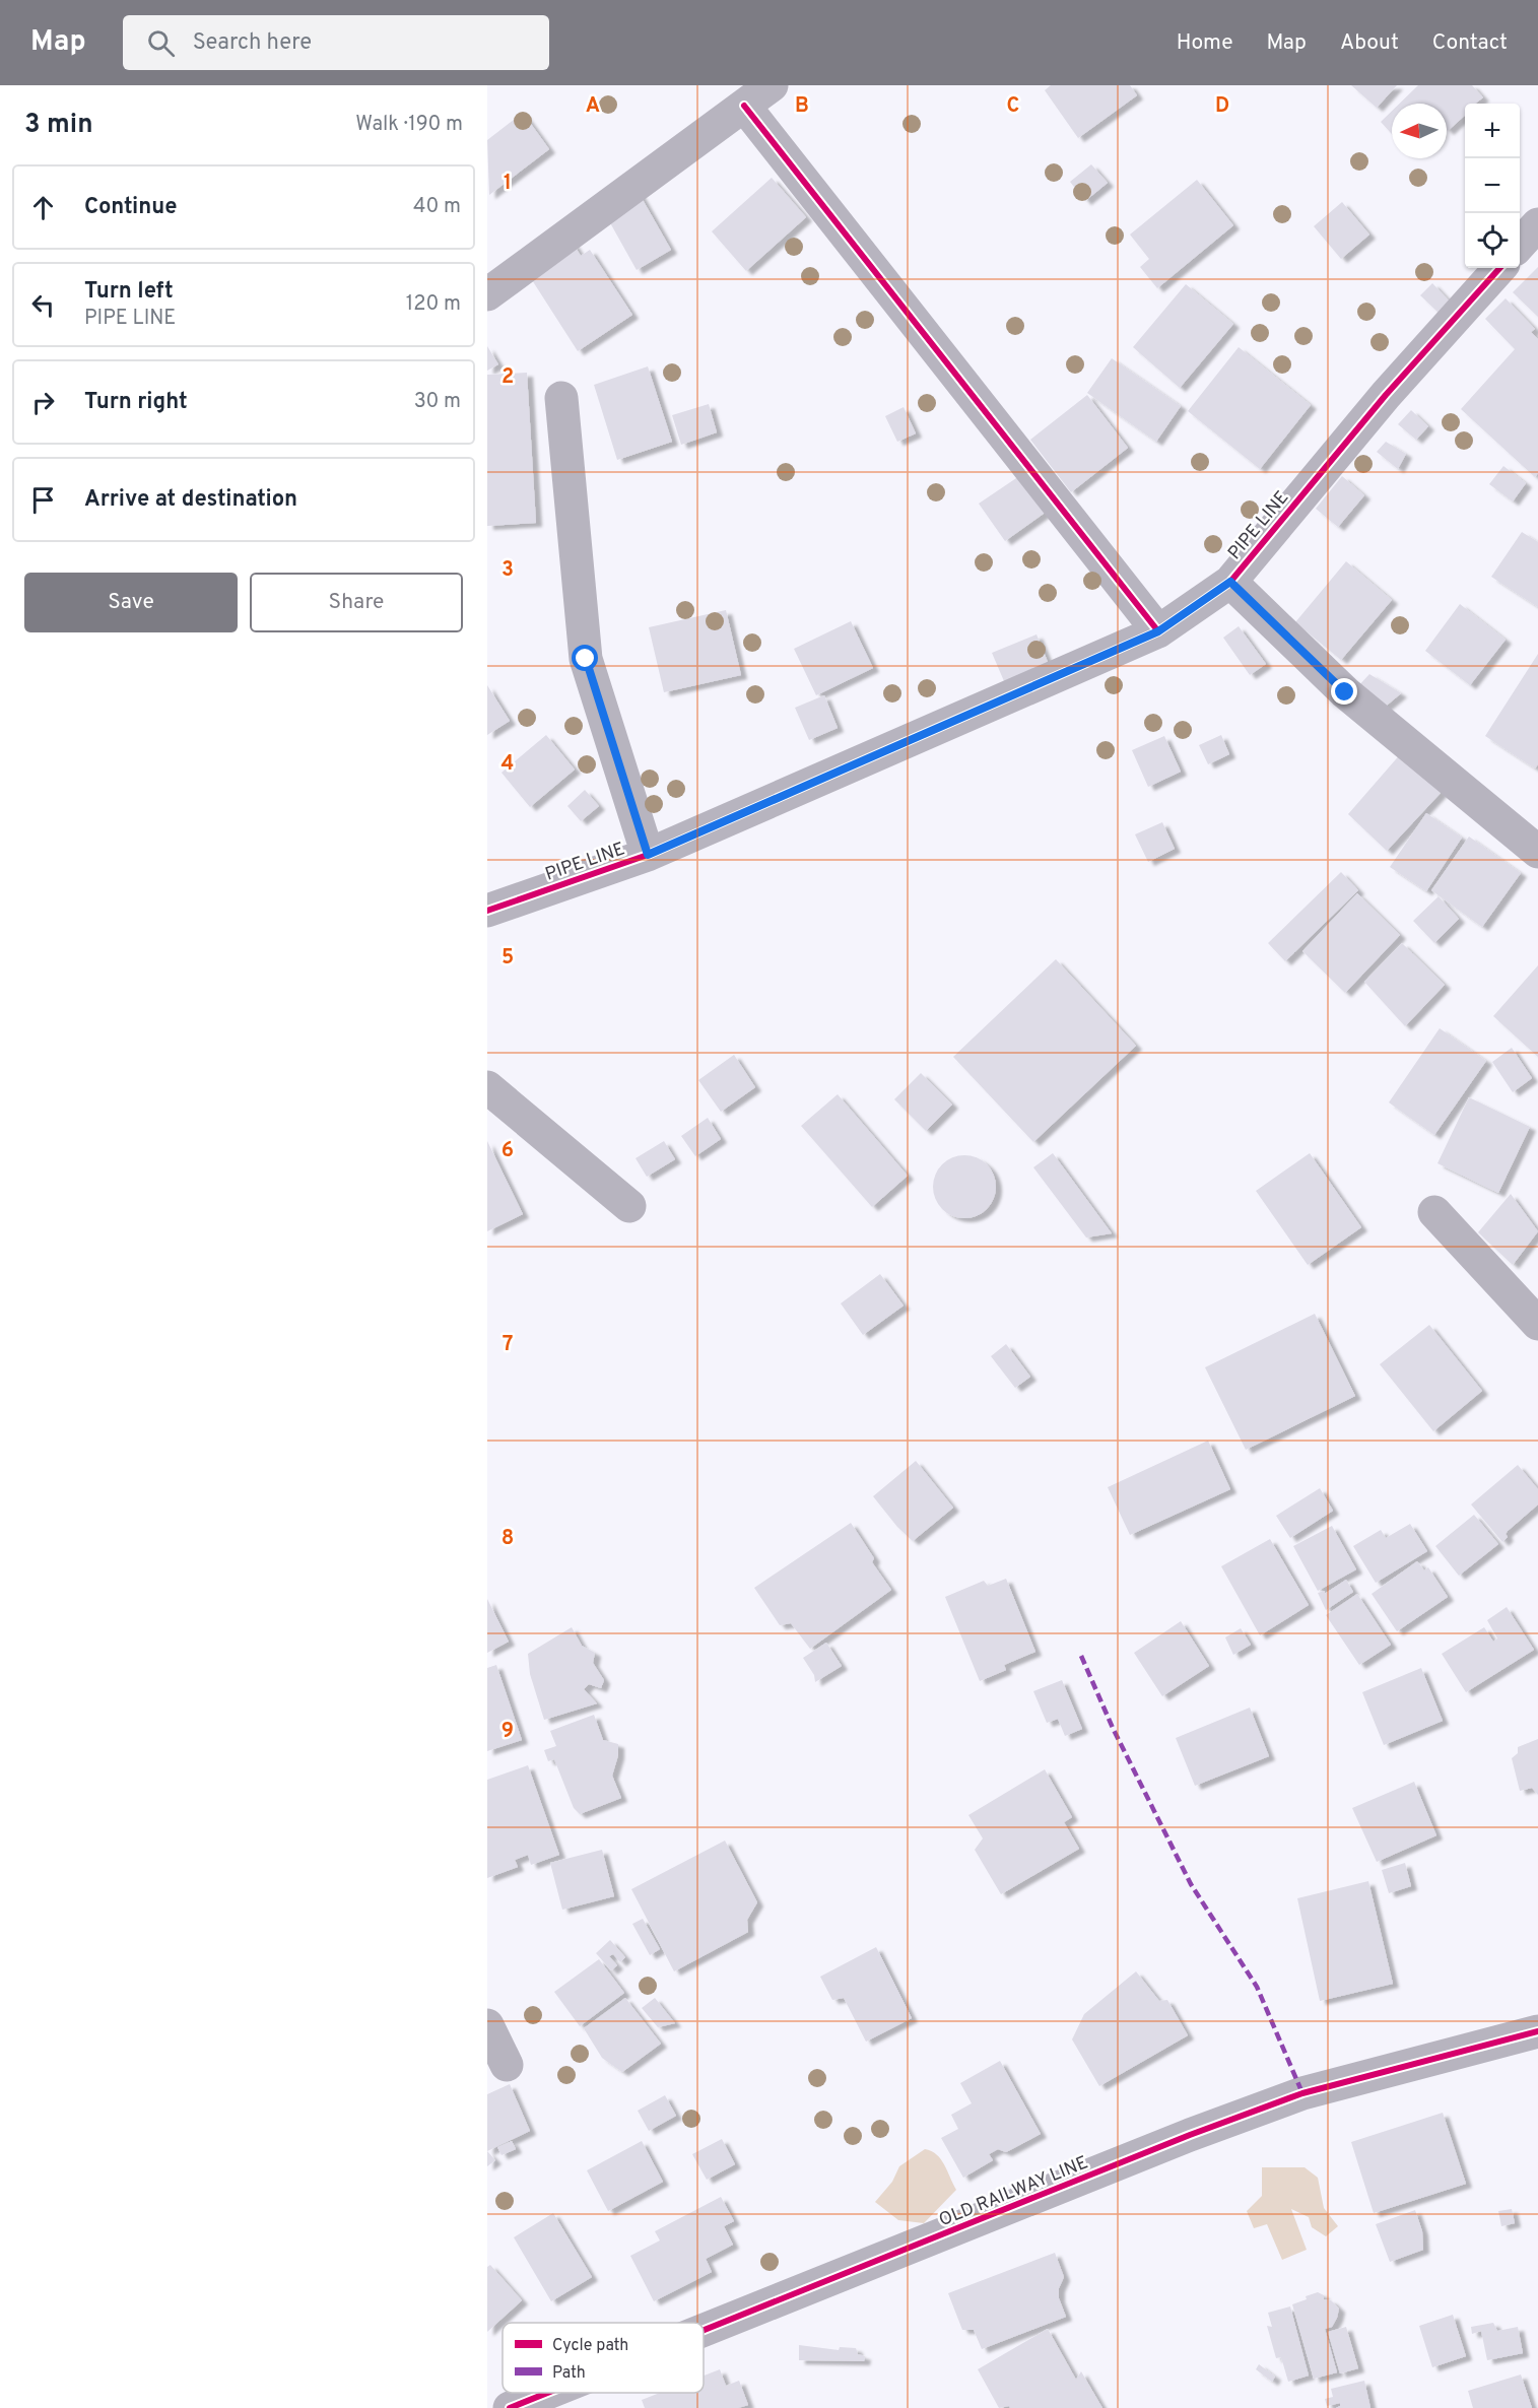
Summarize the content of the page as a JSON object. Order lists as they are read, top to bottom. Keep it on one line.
{"streets":{"street":["PIPE LINE","OLD RAILWAY LINE"]},"legend":["Cycle path","Path"],"north":"left","page":{"header":"Map","search":"Search here","nav":["Home","Map","About","Contact"],"heading":["3 min","Walk · 190 m"],"map_buttons":["+","−"],"list":[["Continue","40 m"],["Turn left","PIPE LINE","120 m"],["Turn right","30 m"],"Arrive at destination"],"buttons":["Save","Share"]},"grid":{"columns":["A","B","C","D"],"rows":["1","2","3","4","5","6","7","8","9"]}}
